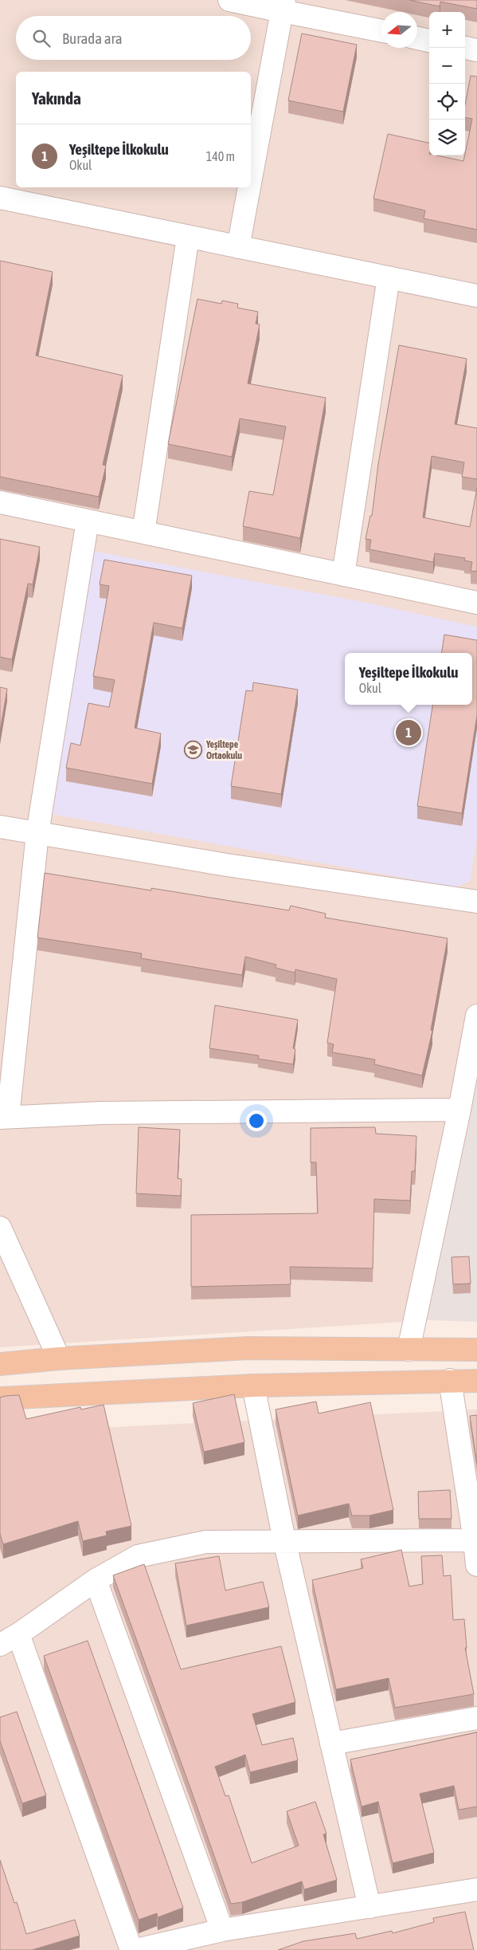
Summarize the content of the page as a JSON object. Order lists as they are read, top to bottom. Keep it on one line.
{"places":{"school or university":["Yeşiltepe Ortaokulu"]},"north":"left","page":{"map_buttons":["+","−"],"search":"Burada ara","heading":"Yakında","list":[{"mark":"1","name":"Yeşiltepe İlkokulu","note":"Okul","value":"140 m"}],"popup":["Yeşiltepe İlkokulu","Okul"],"pins":"1"}}
